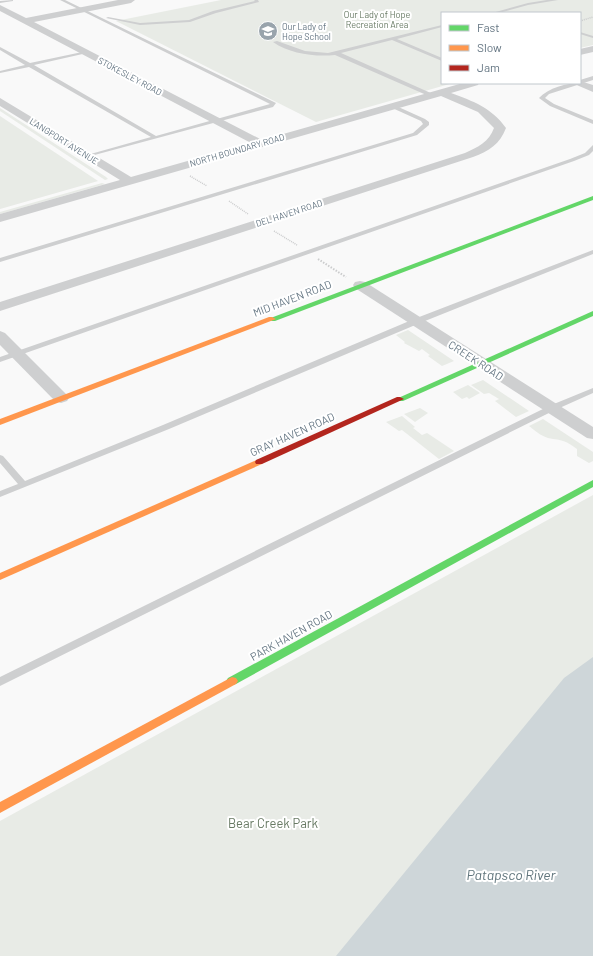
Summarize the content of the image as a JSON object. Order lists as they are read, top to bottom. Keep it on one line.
{"streets":{"street":["STOKESLEY ROAD","LANGPORT AVENUE","NORTH BOUNDARY ROAD","DEL HAVEN ROAD","MID HAVEN ROAD","CREEK ROAD","GRAY HAVEN ROAD","PARK HAVEN ROAD"]},"crossings":[["STOKESLEY ROAD","NORTH BOUNDARY ROAD"],["LANGPORT AVENUE","NORTH BOUNDARY ROAD"],["NORTH BOUNDARY ROAD","DEL HAVEN ROAD"],["MID HAVEN ROAD","CREEK ROAD"],["CREEK ROAD","GRAY HAVEN ROAD"]],"water":["Patapsco River"],"parks":["Our Lady of Hope Recreation Area","Bear Creek Park"],"places":{"school or university":["Our Lady of Hope School"]},"legend":["Fast","Slow","Jam"]}
